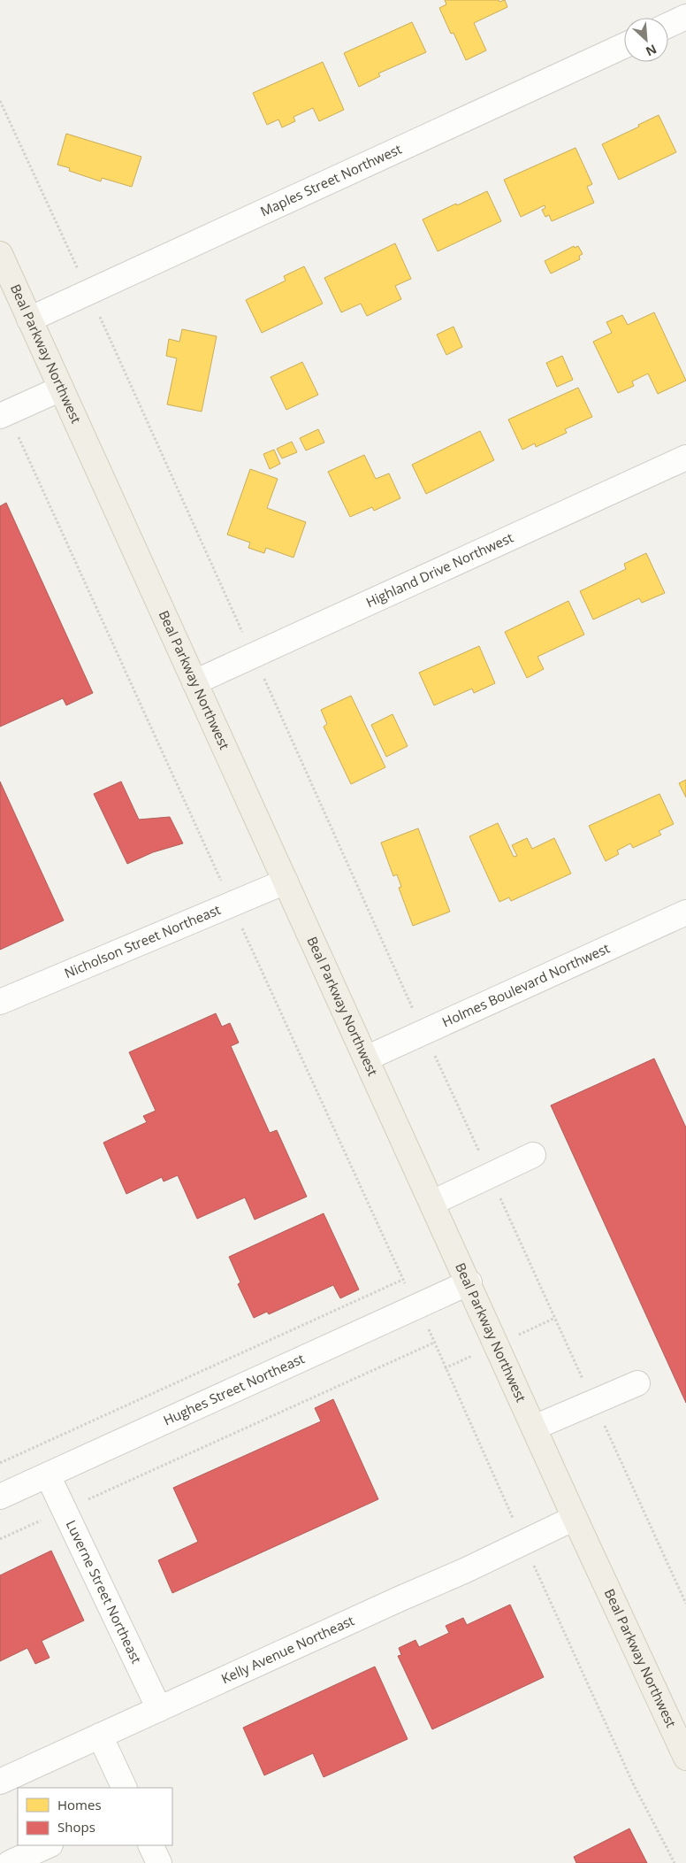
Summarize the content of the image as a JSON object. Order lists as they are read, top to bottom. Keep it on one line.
{"streets":{"main road":["Beal Parkway Northwest"],"street":["Maples Street Northwest","Highland Drive Northwest","Nicholson Street Northeast","Holmes Boulevard Northwest","Hughes Street Northeast","Luverne Street Northeast","Kelly Avenue Northeast"]},"crossings":[["Maples Street Northwest","Beal Parkway Northwest"],["Beal Parkway Northwest","Highland Drive Northwest"],["Beal Parkway Northwest","Nicholson Street Northeast"],["Beal Parkway Northwest","Holmes Boulevard Northwest"],["Beal Parkway Northwest","Hughes Street Northeast"],["Beal Parkway Northwest","Kelly Avenue Northeast"],["Hughes Street Northeast","Luverne Street Northeast"],["Luverne Street Northeast","Kelly Avenue Northeast"]],"legend":["Homes","Shops"],"north":"bottom right"}
